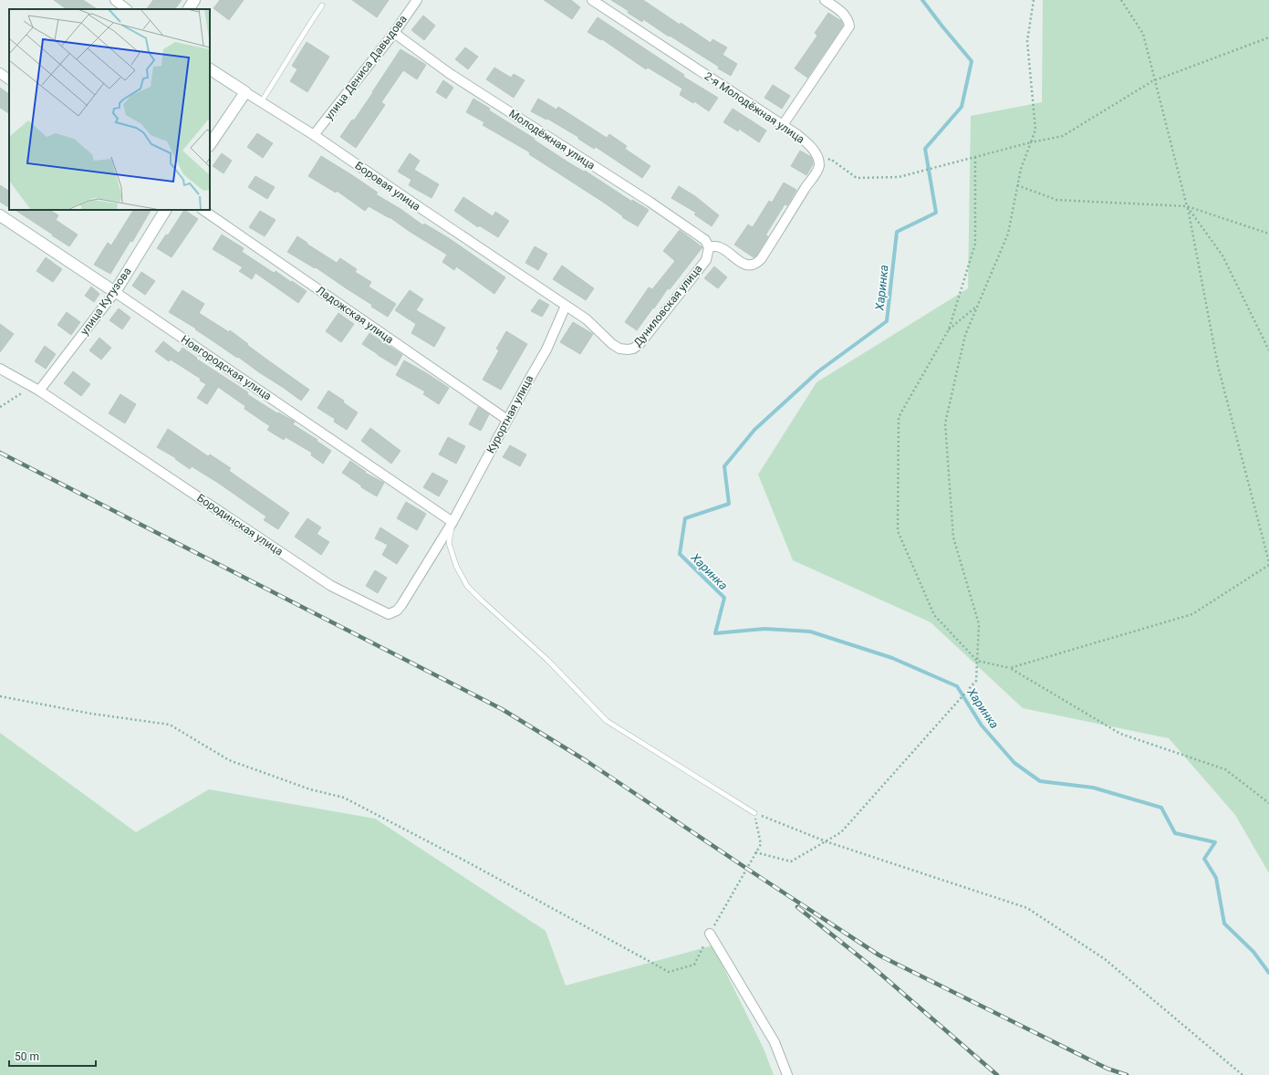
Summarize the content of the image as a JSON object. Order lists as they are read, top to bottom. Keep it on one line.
{"streets":{"street":["улица Дениса Давыдова","2-я Молодёжная улица","Молодёжная улица","Боровая улица","улица Кутузова","Дуниловская улица","Ладожская улица","Новгородская улица","Курортная улица","Бородинская улица"]},"crossings":[["улица Дениса Давыдова","Молодёжная улица"],["улица Дениса Давыдова","Боровая улица"],["Молодёжная улица","Дуниловская улица"],["Боровая улица","Дуниловская улица"],["Боровая улица","Курортная улица"],["улица Кутузова","Новгородская улица"],["улица Кутузова","Бородинская улица"],["Дуниловская улица","Курортная улица"],["Ладожская улица","Курортная улица"],["Новгородская улица","Курортная улица"],["Новгородская улица","Бородинская улица"],["Курортная улица","Бородинская улица"]],"water":["Харинка"],"scale_bar":"50 m"}
